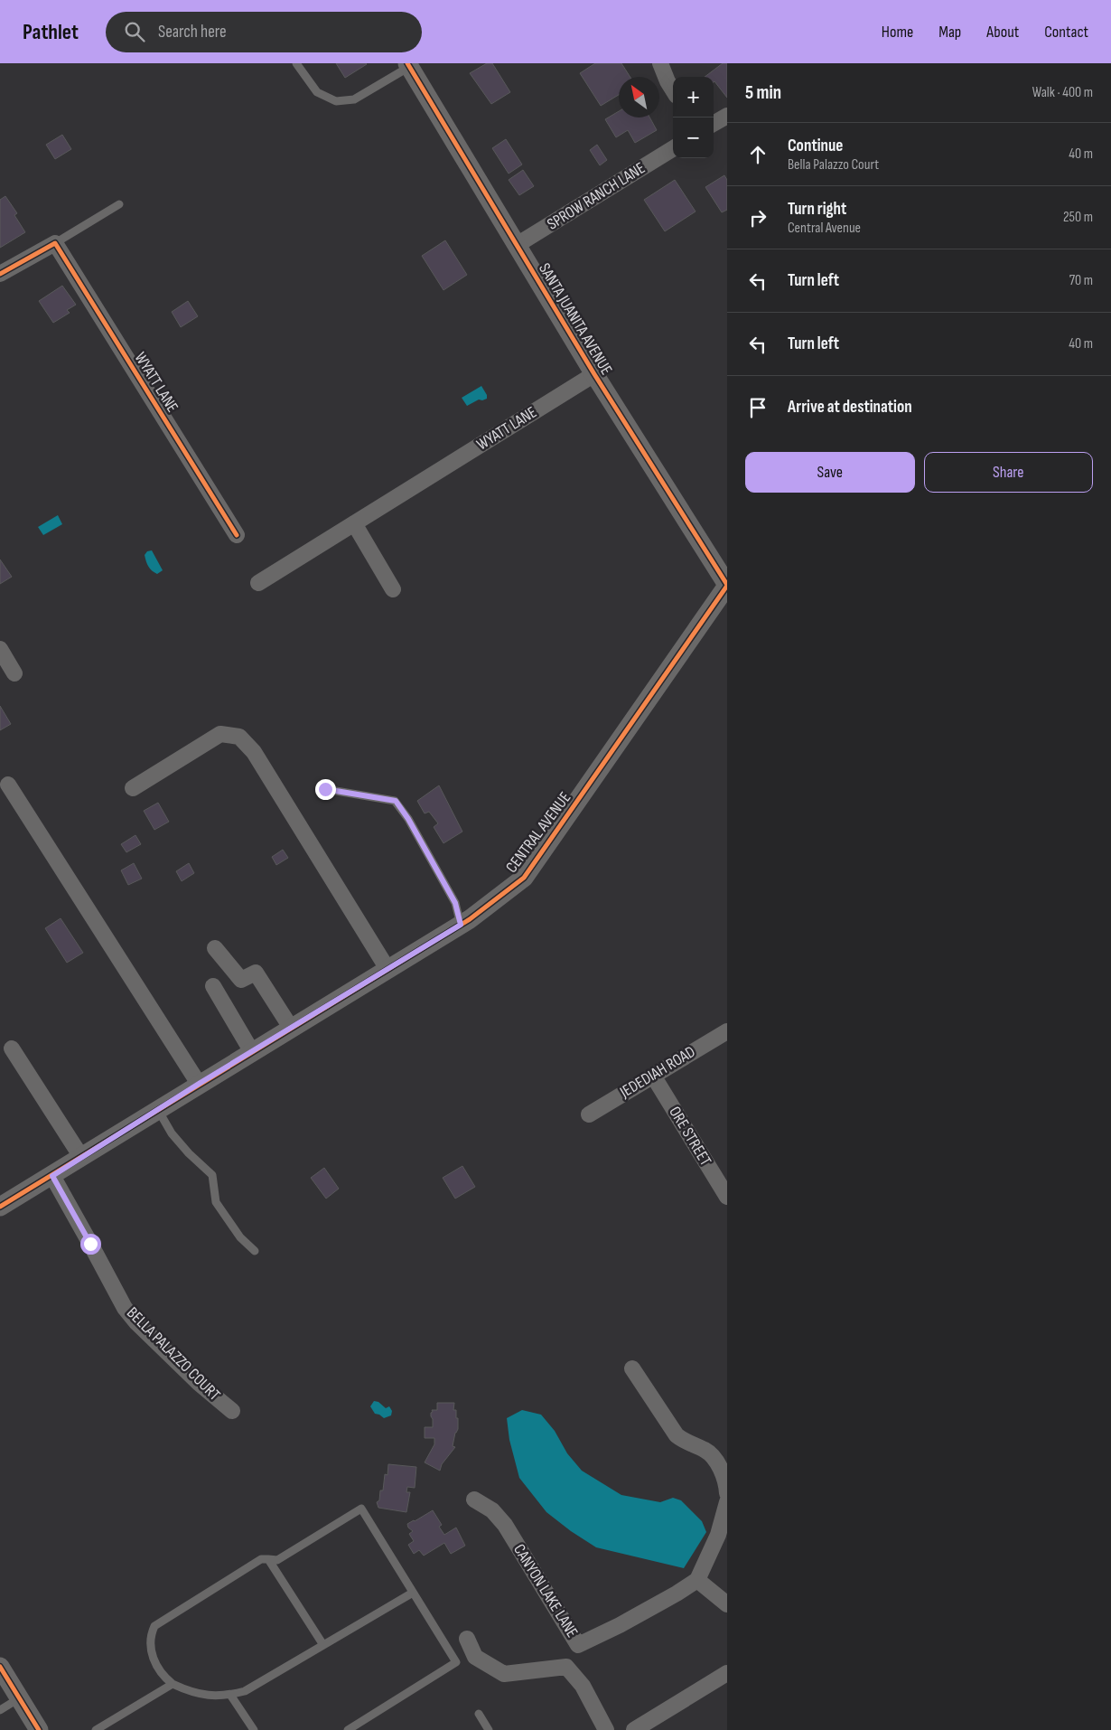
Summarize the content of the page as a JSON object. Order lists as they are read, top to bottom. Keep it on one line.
{"streets":{"street":["SPROW RANCH LANE","SANTA JUANITA AVENUE","WYATT LANE","CENTRAL AVENUE","JEDEDIAH ROAD","ORE STREET","BELLA PALAZZO COURT","CANYON LAKE LANE"]},"crossings":[["SPROW RANCH LANE","SANTA JUANITA AVENUE"],["SANTA JUANITA AVENUE","WYATT LANE"],["SANTA JUANITA AVENUE","CENTRAL AVENUE"],["CENTRAL AVENUE","BELLA PALAZZO COURT"],["JEDEDIAH ROAD","ORE STREET"]],"north":"top left","page":{"header":"Pathlet","search":"Search here","nav":["Home","Map","About","Contact"],"heading":["5 min","Walk · 400 m"],"map_buttons":["+","−"],"list":[["Continue","Bella Palazzo Court","40 m"],["Turn right","Central Avenue","250 m"],["Turn left","70 m"],["Turn left","40 m"],"Arrive at destination"],"buttons":["Save","Share"]}}
